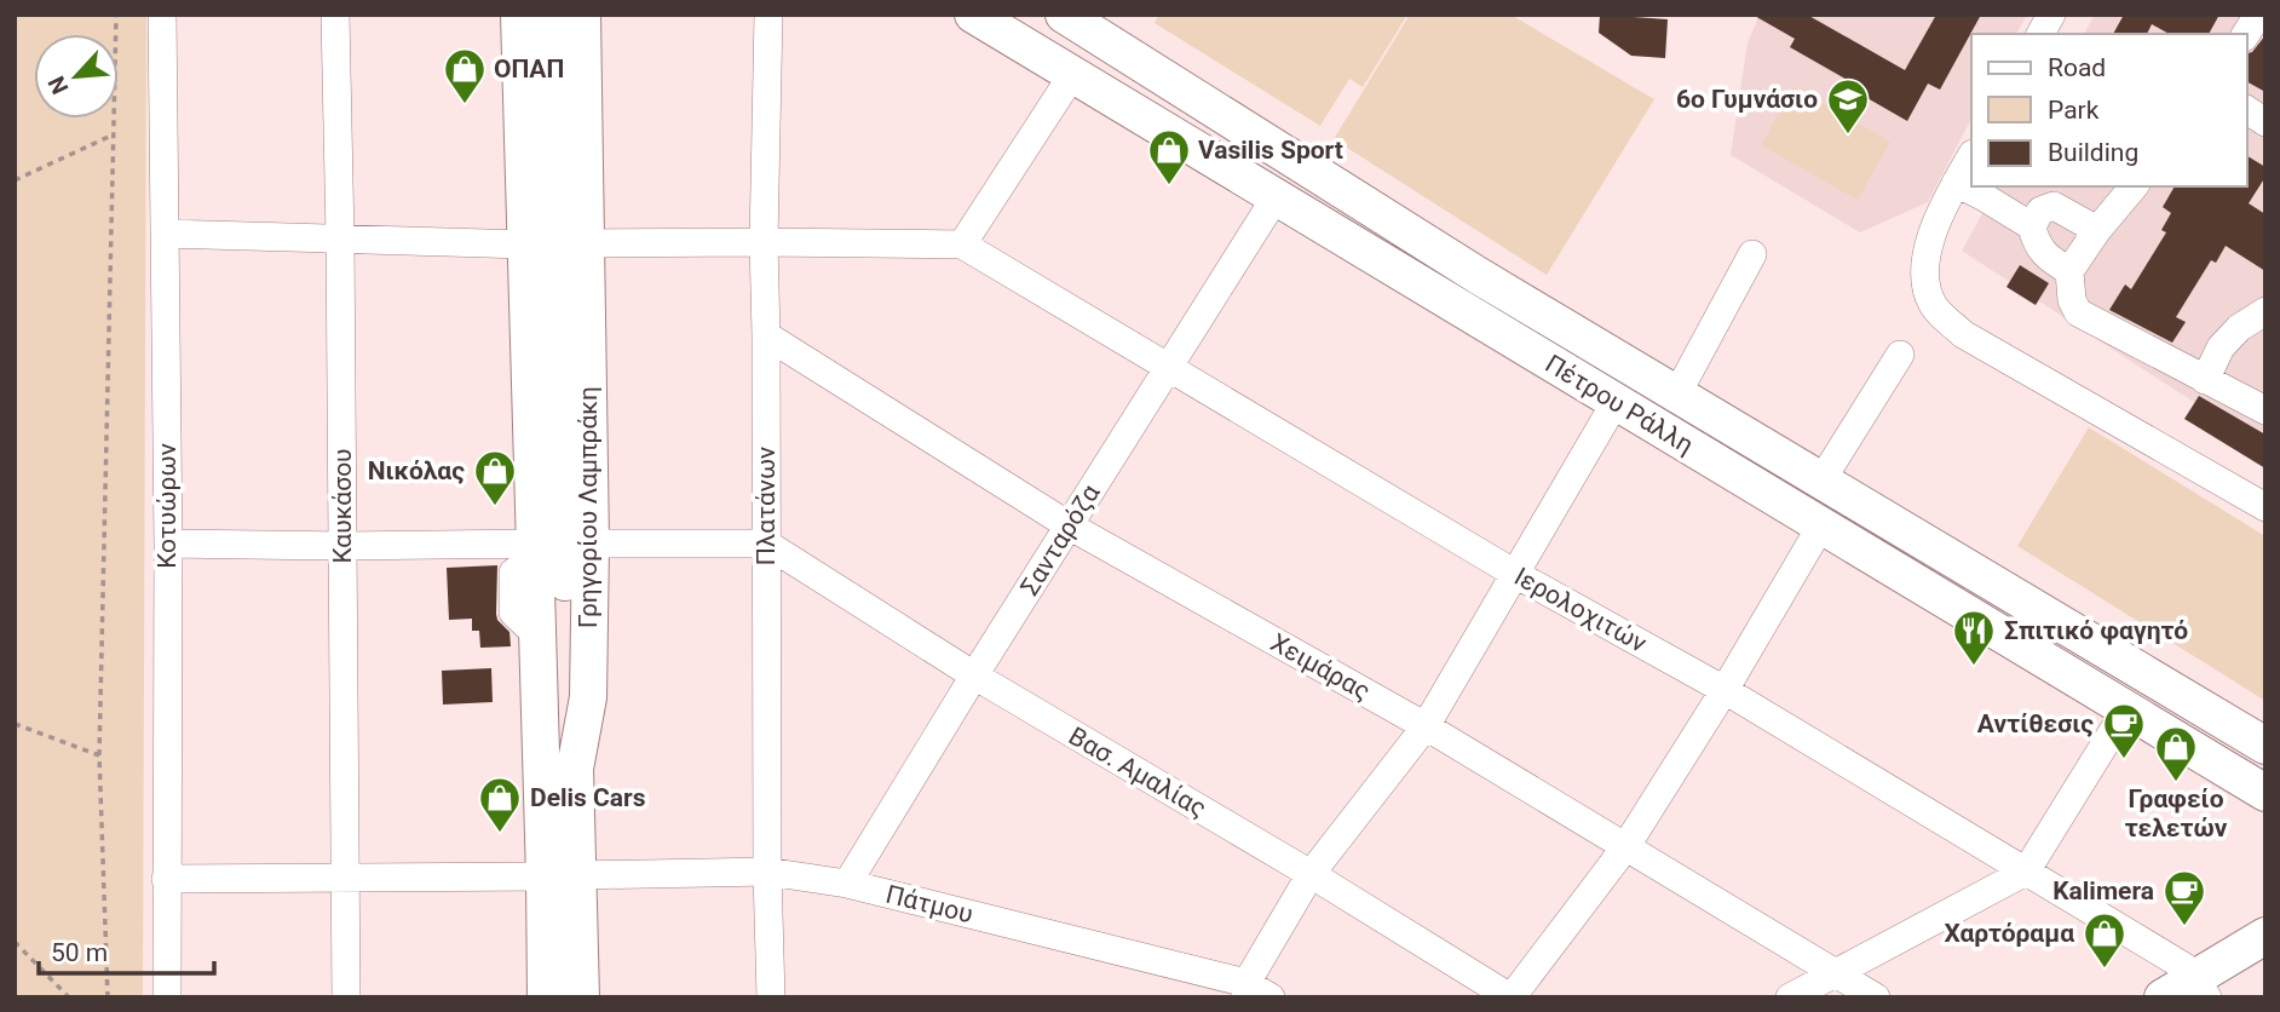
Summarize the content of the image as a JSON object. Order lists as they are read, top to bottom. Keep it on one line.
{"streets":{"main road":["Πέτρου Ράλλη","Γρηγορίου Λαμπράκη"],"street":["Κοτυώρων","Καυκάσου","Πλατάνων","Σανταρόζα","Ιερολοχιτών","Χειμάρας","Βασ. Αμαλίας","Πάτμου"]},"crossings":[["Πέτρου Ράλλη","Σανταρόζα"],["Κοτυώρων","Πάτμου"],["Καυκάσου","Πάτμου"],["Πλατάνων","Χειμάρας"],["Πλατάνων","Βασ. Αμαλίας"],["Πλατάνων","Πάτμου"],["Γρηγορίου Λαμπράκη","Πάτμου"],["Σανταρόζα","Ιερολοχιτών"],["Σανταρόζα","Χειμάρας"],["Σανταρόζα","Βασ. Αμαλίας"],["Σανταρόζα","Πάτμου"]],"places":{"shop":["ΟΠΑΠ","Vasilis Sport","Νικόλας","Γραφείο τελετών","Delis Cars","Χαρτόραμα"],"school or university":["6ο Γυμνάσιο"],"restaurant":["Σπιτικό φαγητό"],"cafe":["Αντίθεσις","Kalimera"]},"legend":["Road","Park","Building"],"scale_bar":"50 m","north":"bottom left"}
